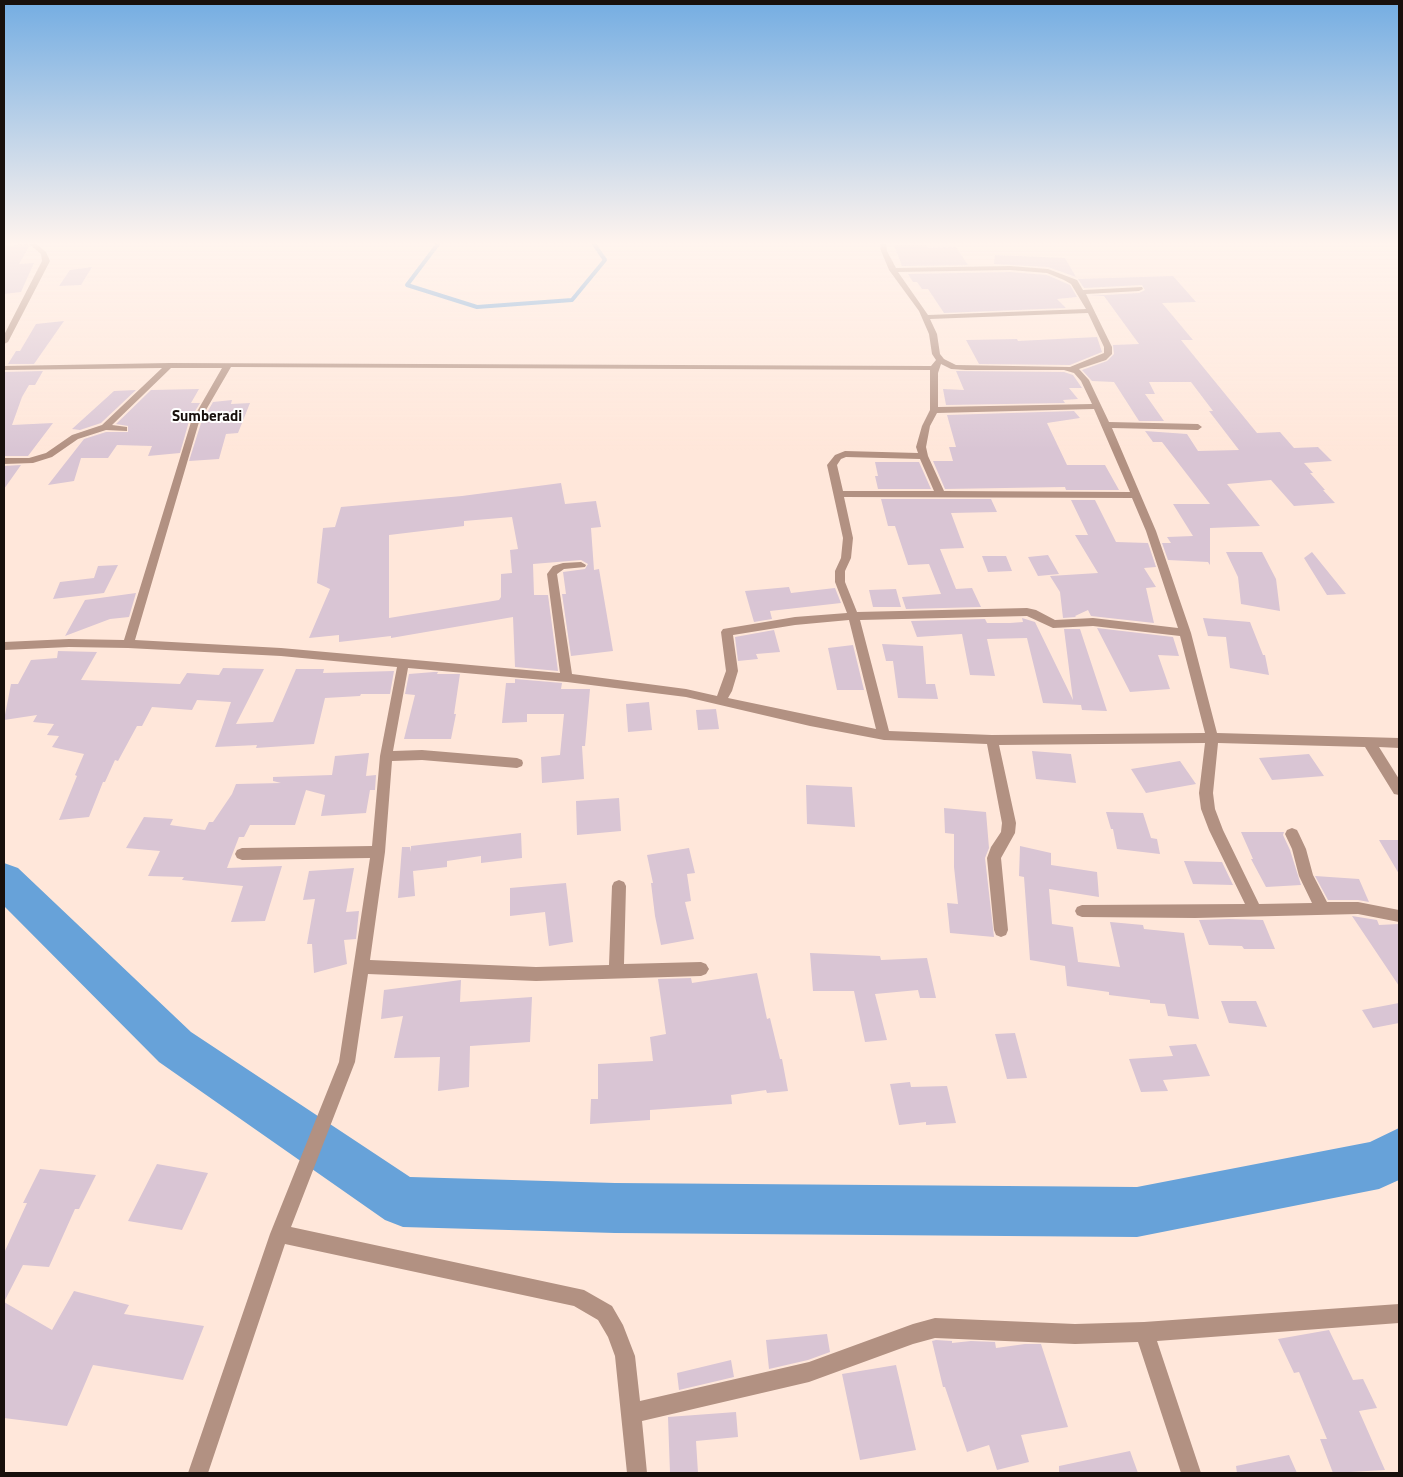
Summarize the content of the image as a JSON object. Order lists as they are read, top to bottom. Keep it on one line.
{"districts":["Sumberadi"]}
